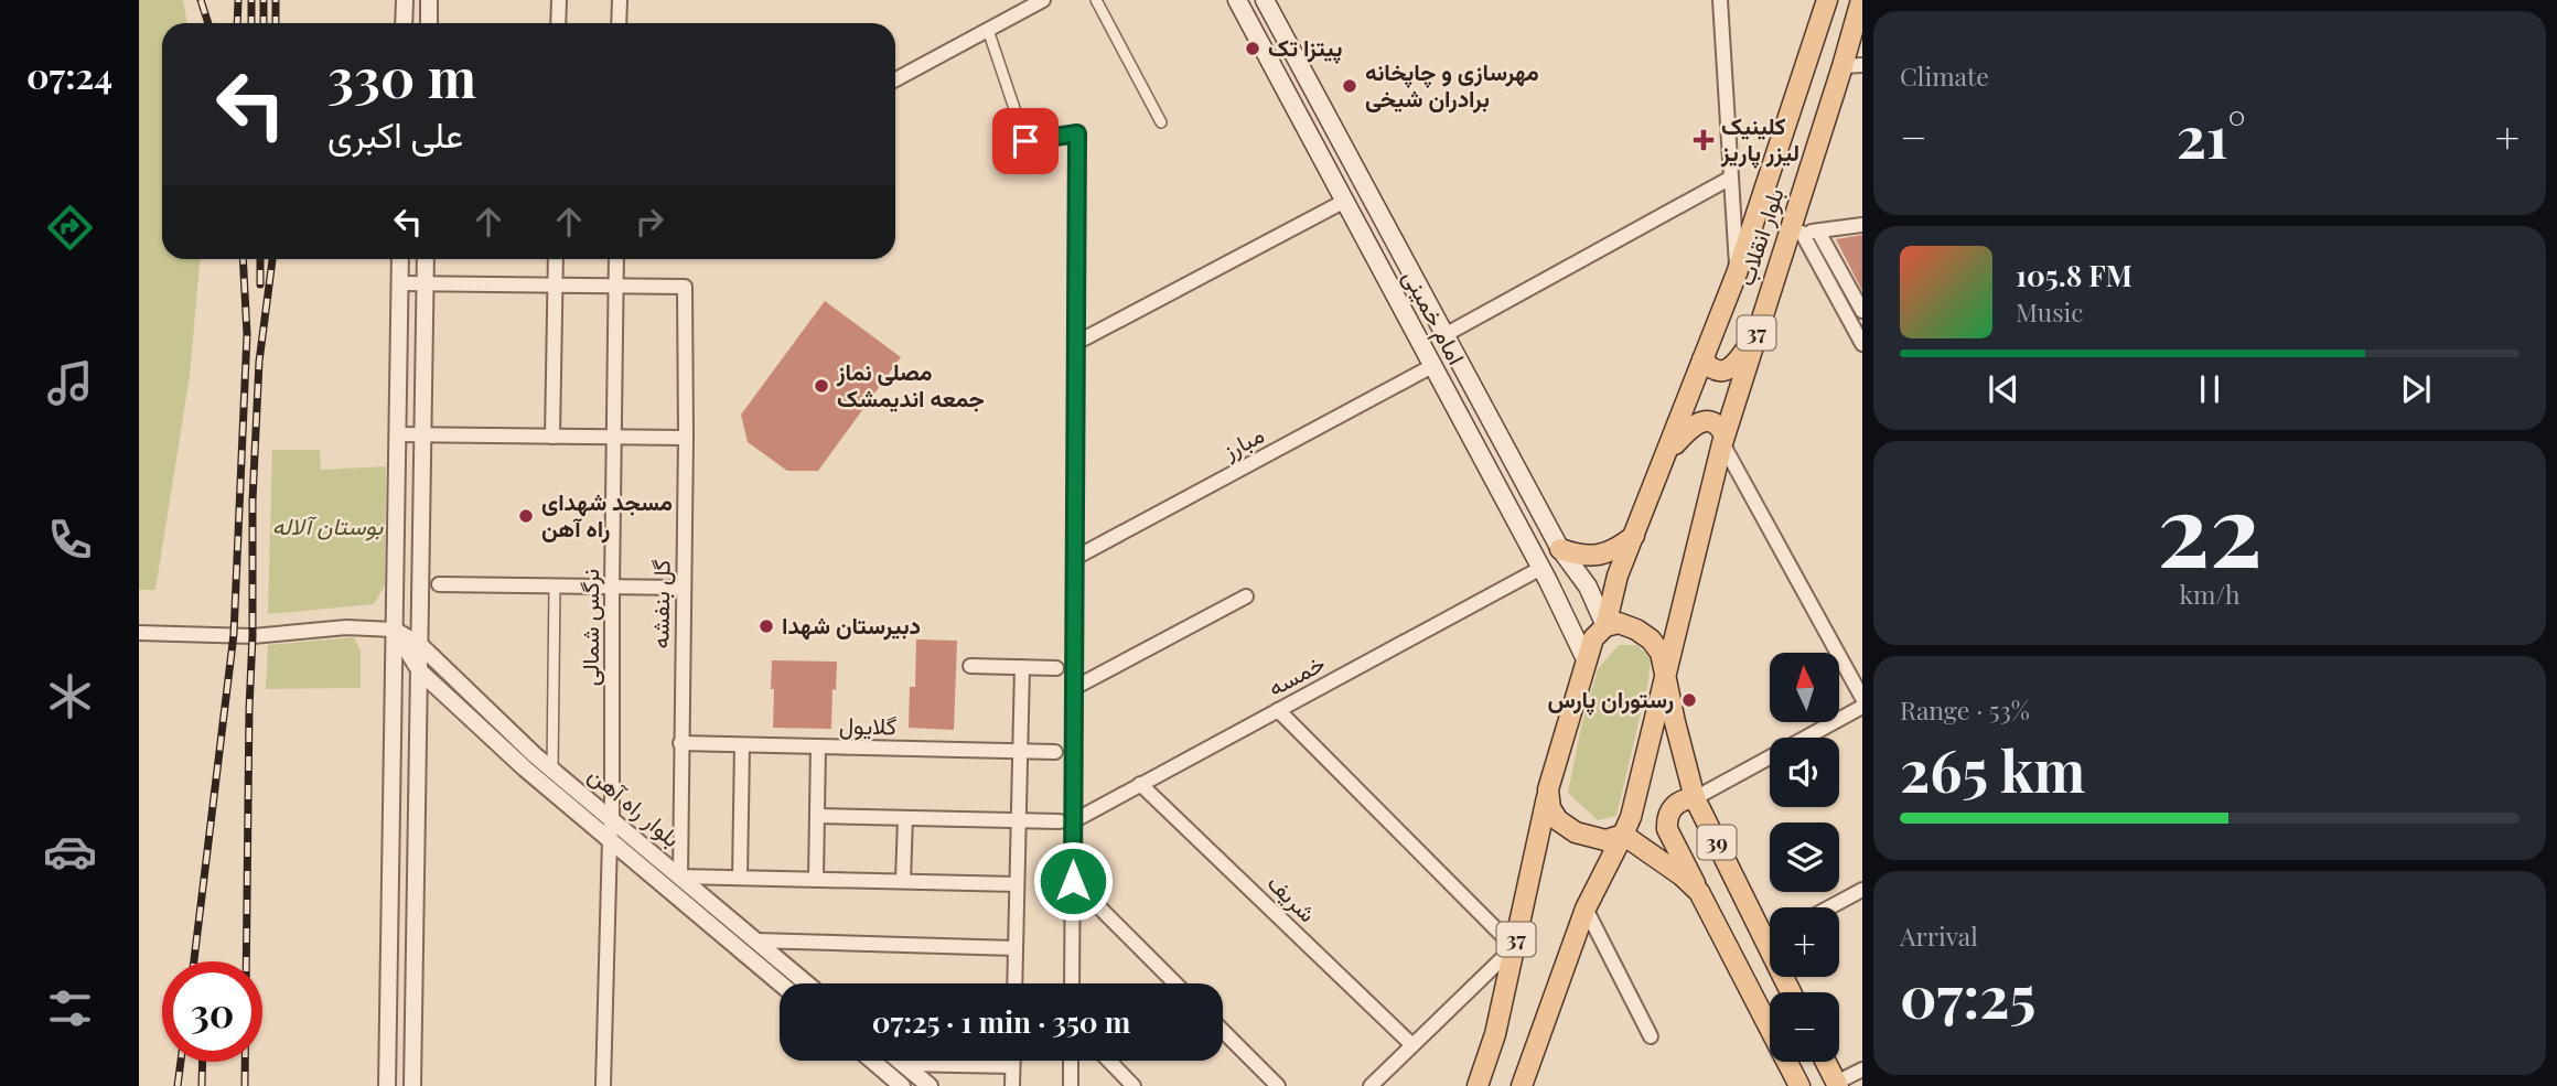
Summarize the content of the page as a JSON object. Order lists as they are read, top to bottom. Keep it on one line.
{"streets":{"main road":["بلوار انقلاب","امام خمینی","37","39"],"street":["مبارز","گل بنفشه","نرگس شمالی","خمسه","گلایول","بلوار راه آهن","شریف"]},"crossings":[["بلوار انقلاب","امام خمینی"],["بلوار انقلاب","37"],["بلوار انقلاب","39"],["امام خمینی","37"],["امام خمینی","مبارز"],["امام خمینی","خمسه"],["37","39"],["گل بنفشه","نرگس شمالی"],["گل بنفشه","گلایول"],["گل بنفشه","بلوار راه آهن"],["نرگس شمالی","بلوار راه آهن"],["خمسه","شریف"]],"parks":["بوستان آلاله"],"places":{"other":["پیتزا تک","مهرسازی و چاپخانه برادران شیخی","مصلی نماز جمعه اندیمشک","مسجد شهدای راه آهن","دبیرستان شهدا","رستوران پارس"],"health":["کلینیک لیزر پاریز"]},"north":"top","page":{"tabs":"07:24","tile":["Climate",["22","km/h"],["Range · 53%","265 km"],["Arrival","07:25"]],"turn":["330 m","علی اکبری"],"heat":["−","21°","+"],"song":["105.8 FM","Music"],"map_buttons":["+","−"],"limit":"30","trip":"07:25 · 1 min · 350 m"}}
